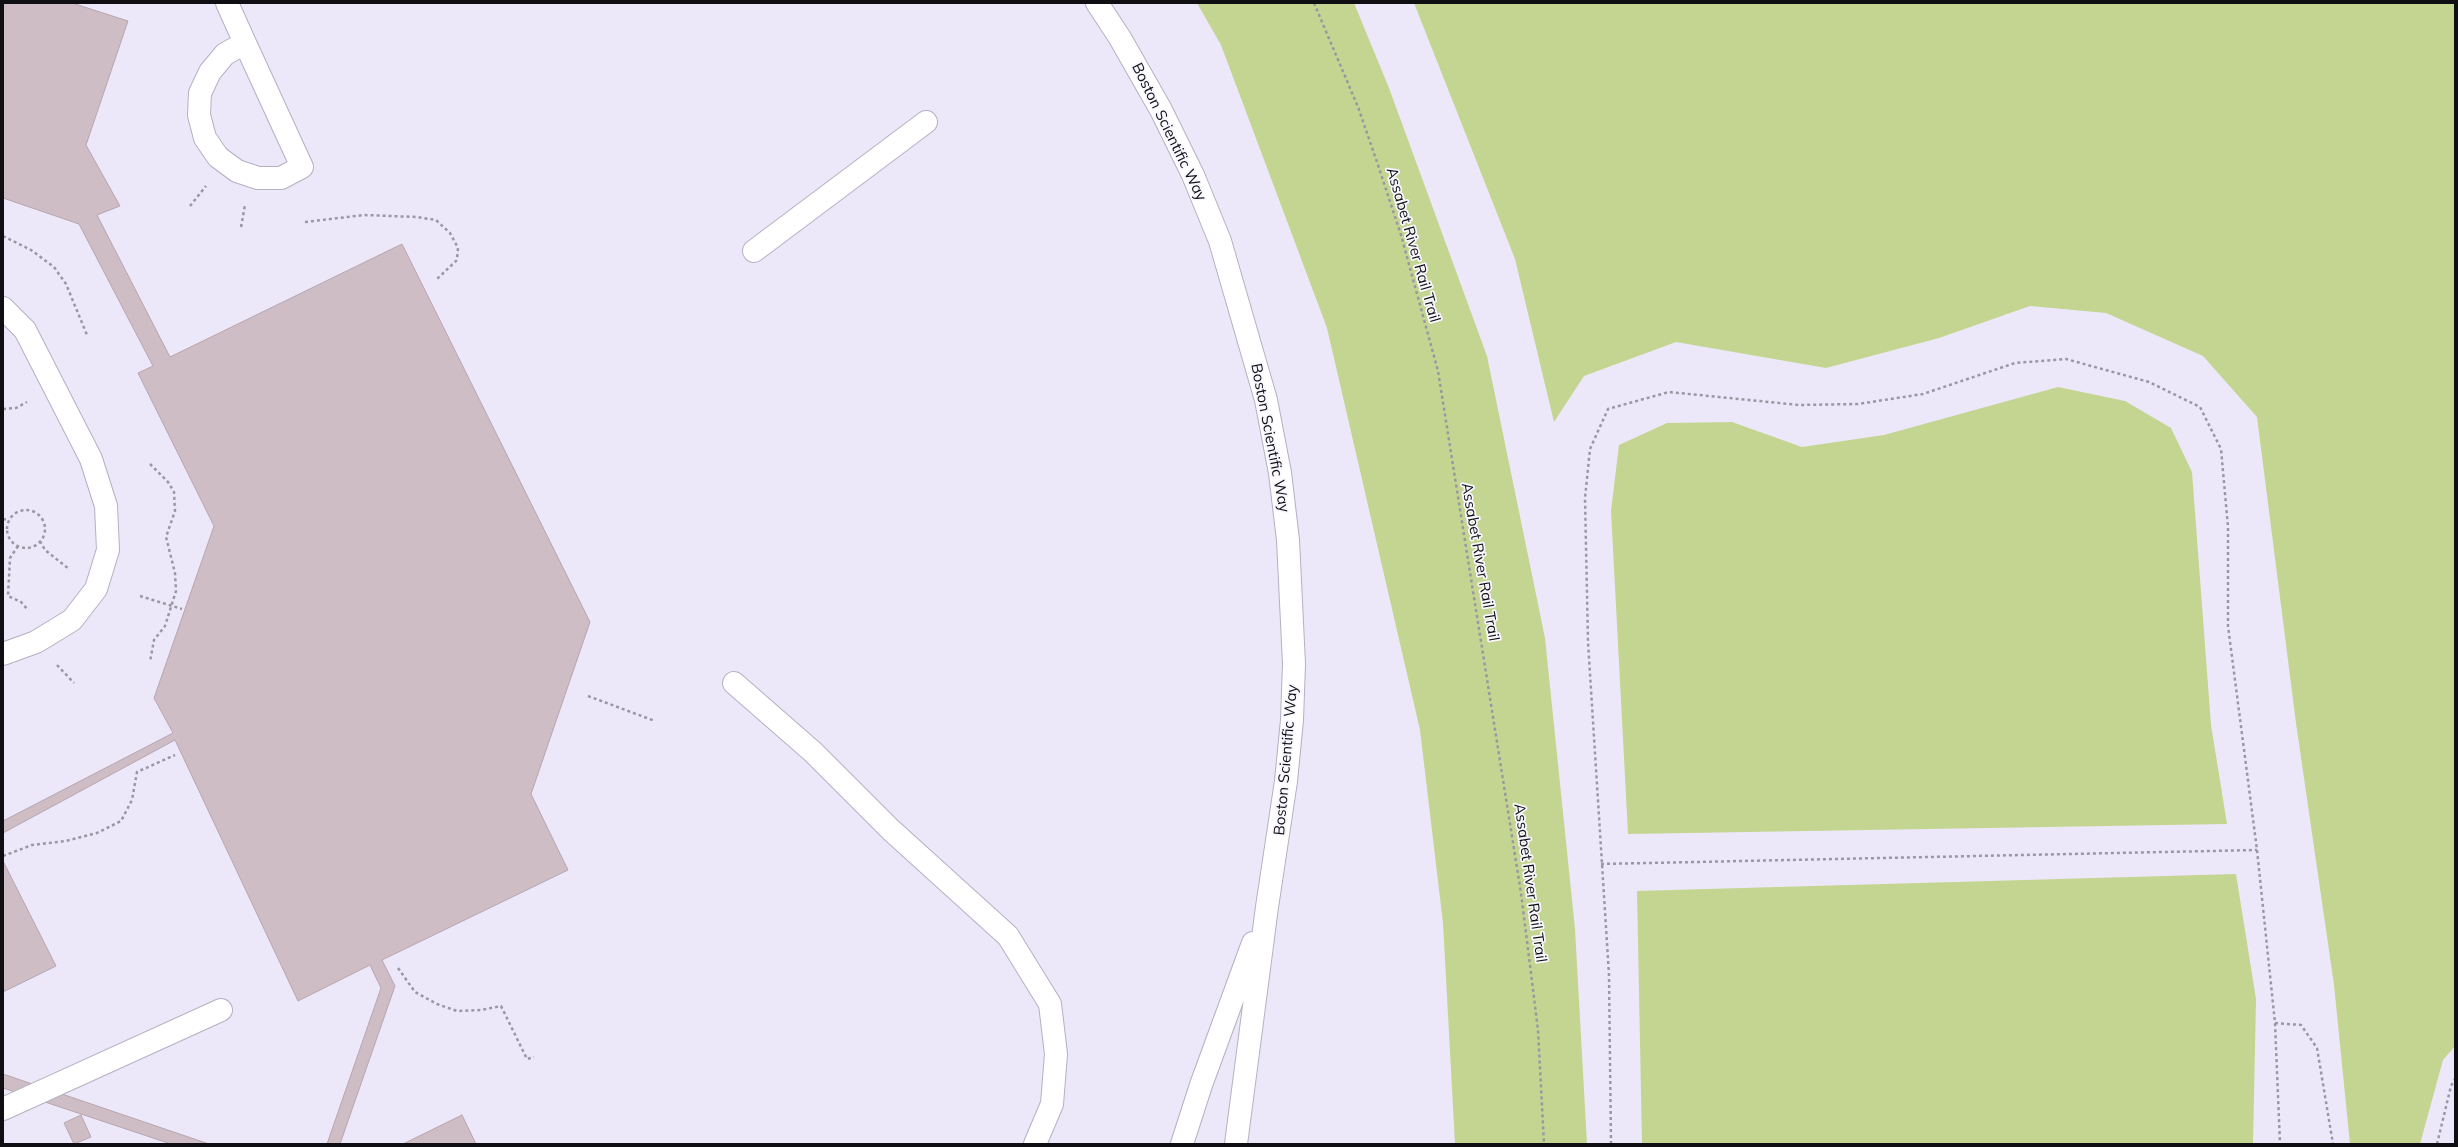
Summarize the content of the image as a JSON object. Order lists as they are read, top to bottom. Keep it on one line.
{"streets":{"street":["Boston Scientific Way"],"path":["Assabet River Rail Trail"]}}
